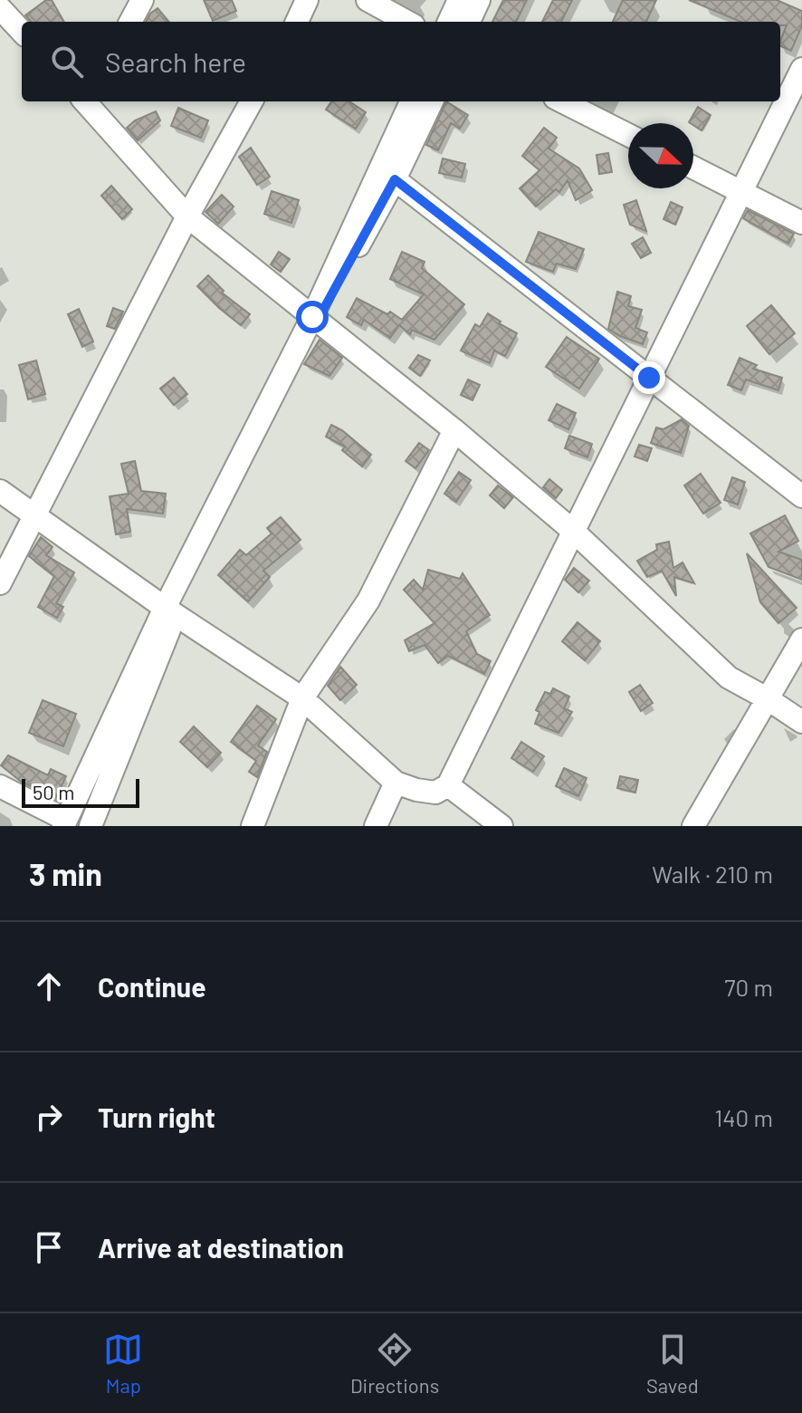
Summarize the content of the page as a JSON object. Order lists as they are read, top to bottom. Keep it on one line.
{"scale_bar":"50 m","north":"right","page":{"search":"Search here","scale":"50 m","heading":["3 min","Walk · 210 m"],"list":[["Continue","70 m"],["Turn right","140 m"],"Arrive at destination"],"nav":["Map","Directions","Saved"]}}
